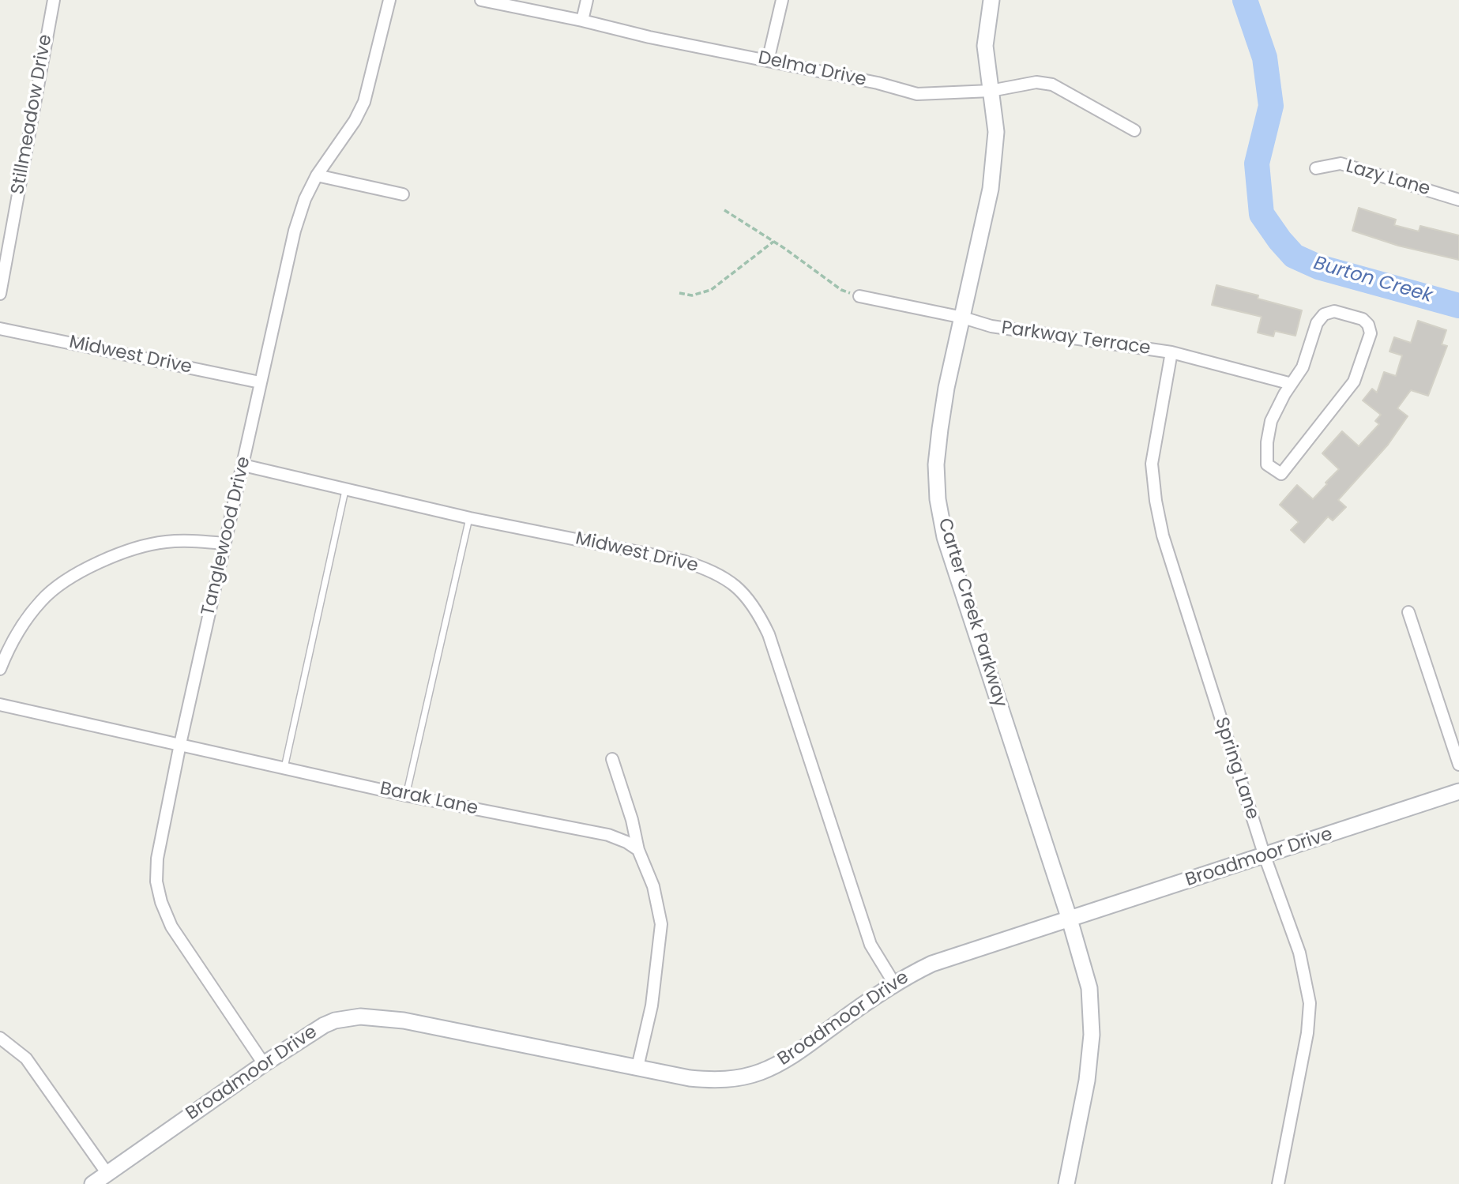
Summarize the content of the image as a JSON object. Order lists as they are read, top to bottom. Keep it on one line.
{"streets":{"street":["Delma Drive","Stillmeadow Drive","Lazy Lane","Parkway Terrace","Midwest Drive","Tanglewood Drive","Carter Creek Parkway","Spring Lane","Barak Lane","Broadmoor Drive"]},"crossings":[["Delma Drive","Carter Creek Parkway"],["Parkway Terrace","Carter Creek Parkway"],["Parkway Terrace","Spring Lane"],["Midwest Drive","Tanglewood Drive"],["Midwest Drive","Broadmoor Drive"],["Tanglewood Drive","Barak Lane"],["Tanglewood Drive","Broadmoor Drive"],["Carter Creek Parkway","Broadmoor Drive"],["Spring Lane","Broadmoor Drive"]],"water":["Burton Creek"]}
